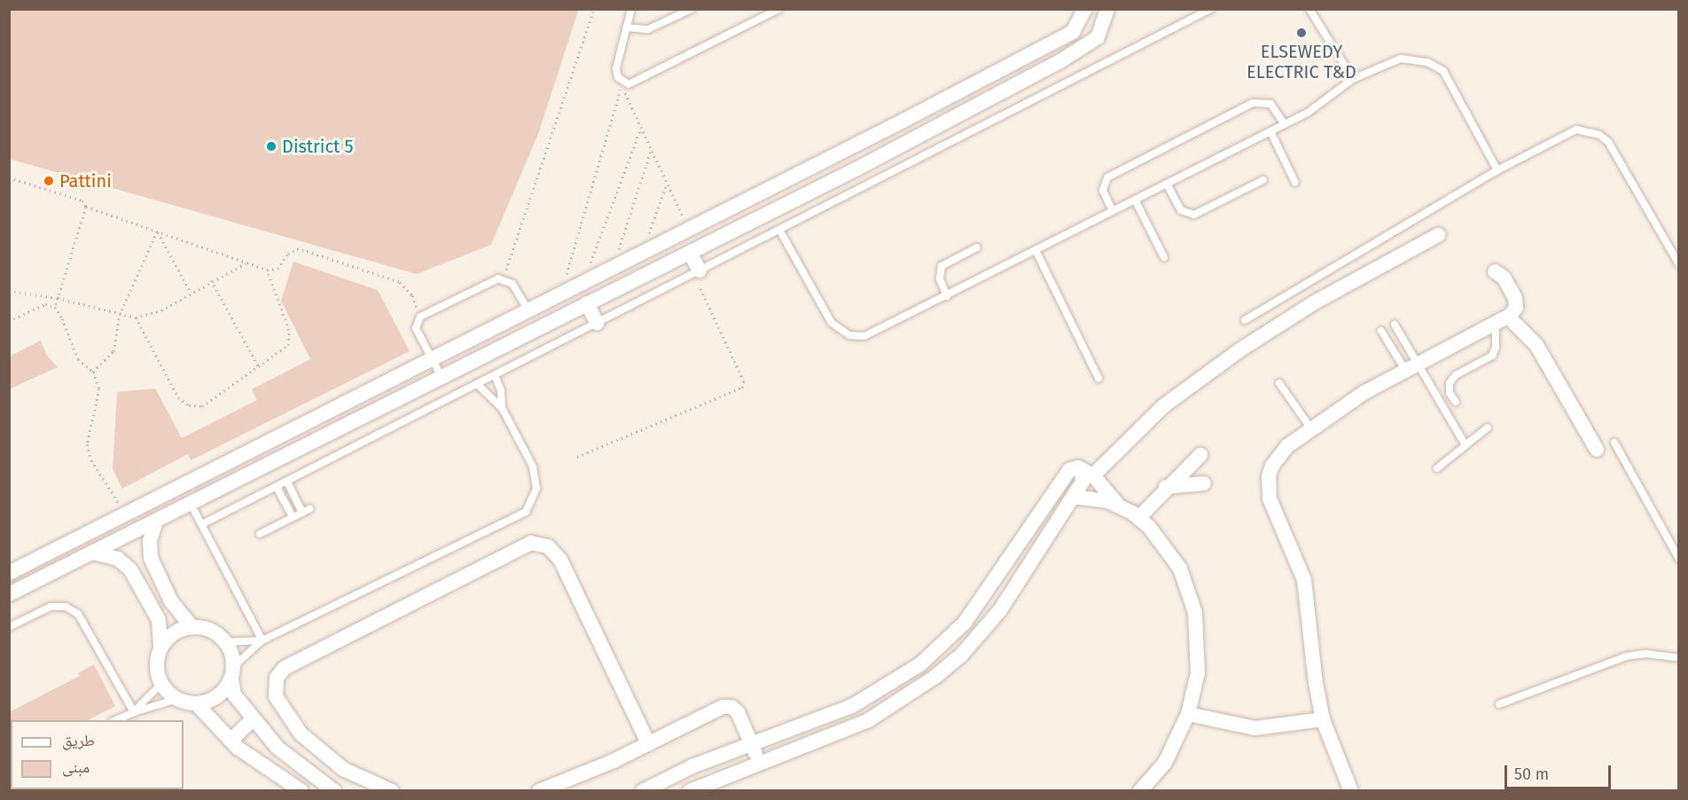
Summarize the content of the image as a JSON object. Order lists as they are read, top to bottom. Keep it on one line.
{"places":["ELSEWEDY ELECTRIC T&D","District 5","Pattini"],"legend":["طريق","مبنى"],"scale_bar":"50 m"}
